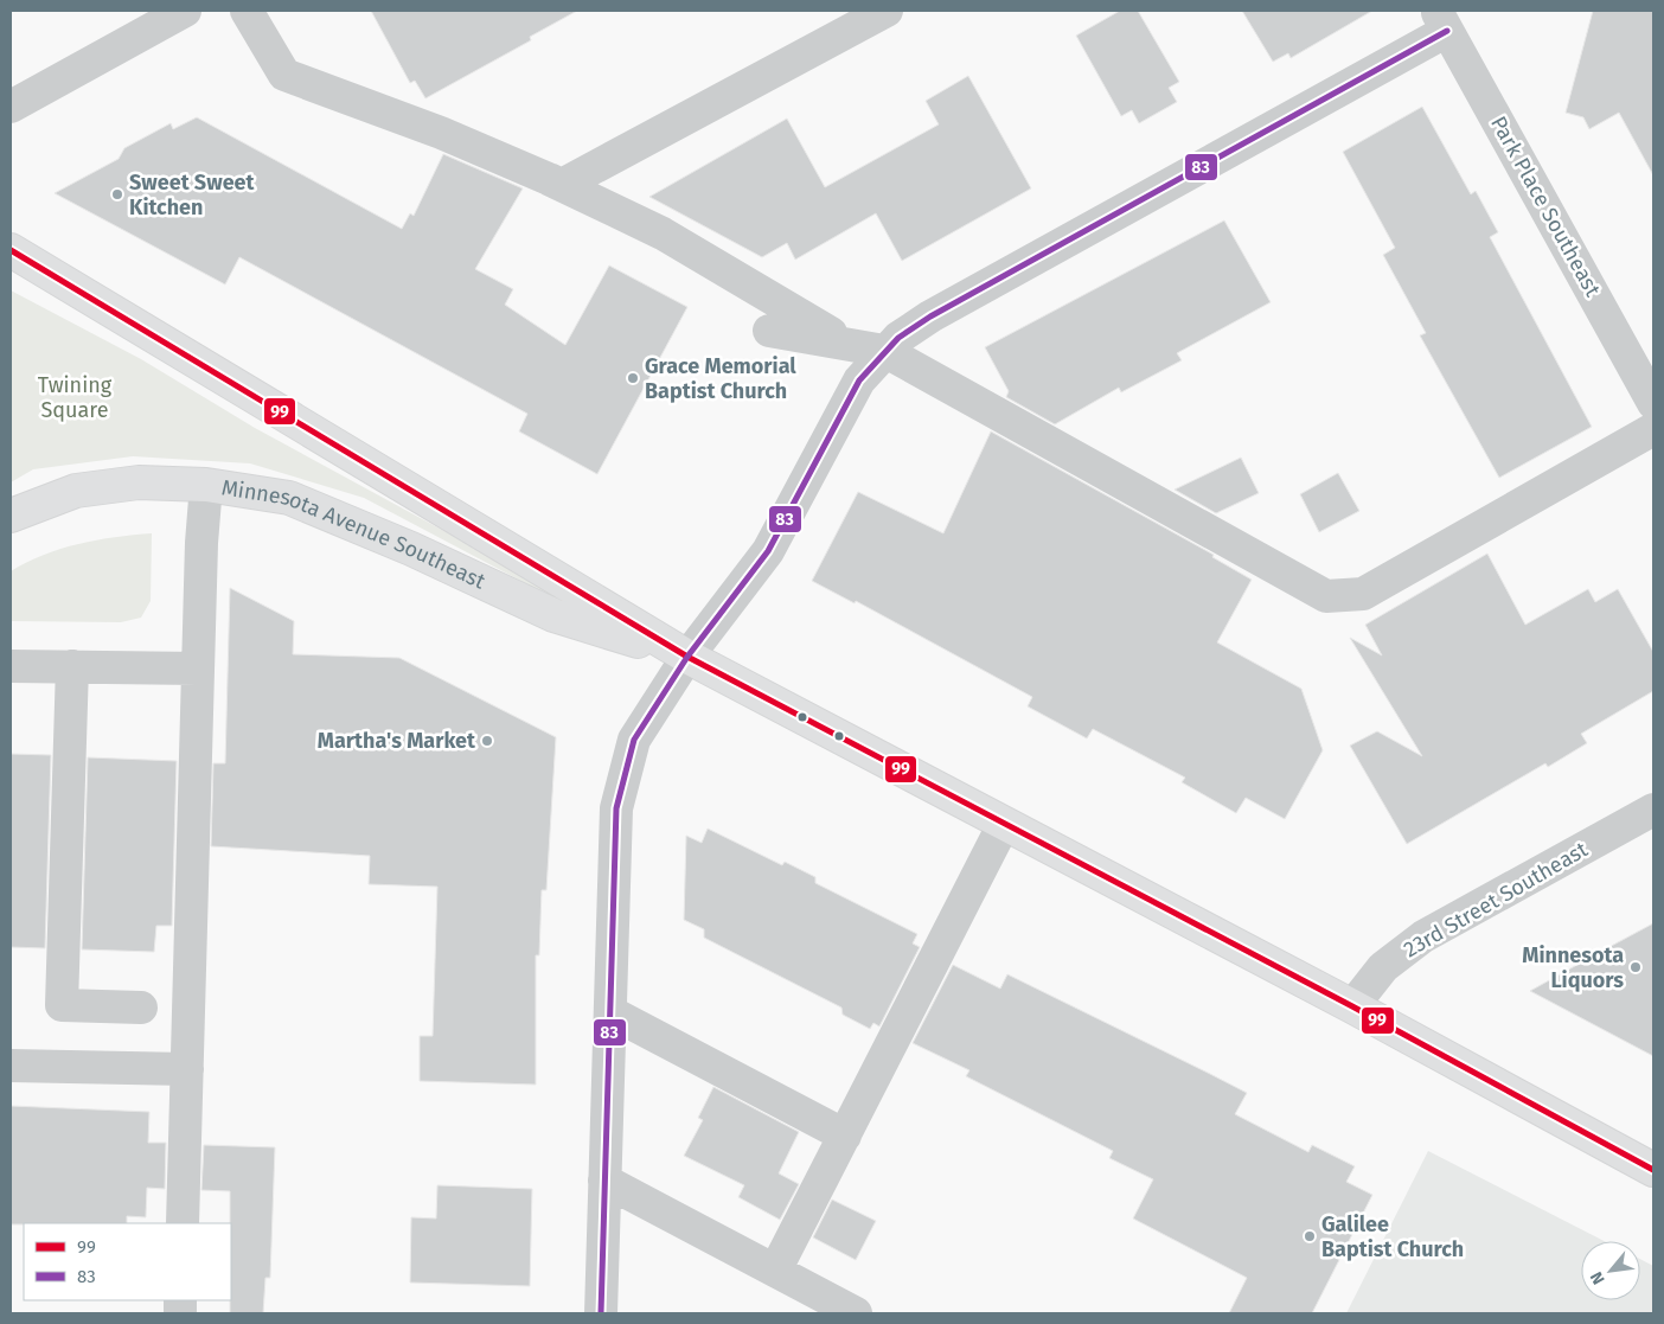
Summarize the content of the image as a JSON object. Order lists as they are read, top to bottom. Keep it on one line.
{"streets":{"main road":["Minnesota Avenue Southeast"],"street":["Park Place Southeast","23rd Street Southeast"]},"crossings":[["Minnesota Avenue Southeast","23rd Street Southeast"]],"parks":["Twining Square"],"places":["Sweet Sweet Kitchen","Grace Memorial Baptist Church","Martha's Market","Minnesota Liquors","Galilee Baptist Church"],"lines":["transit line 83","transit line 99"],"legend":["99","83"],"north":"bottom left"}
